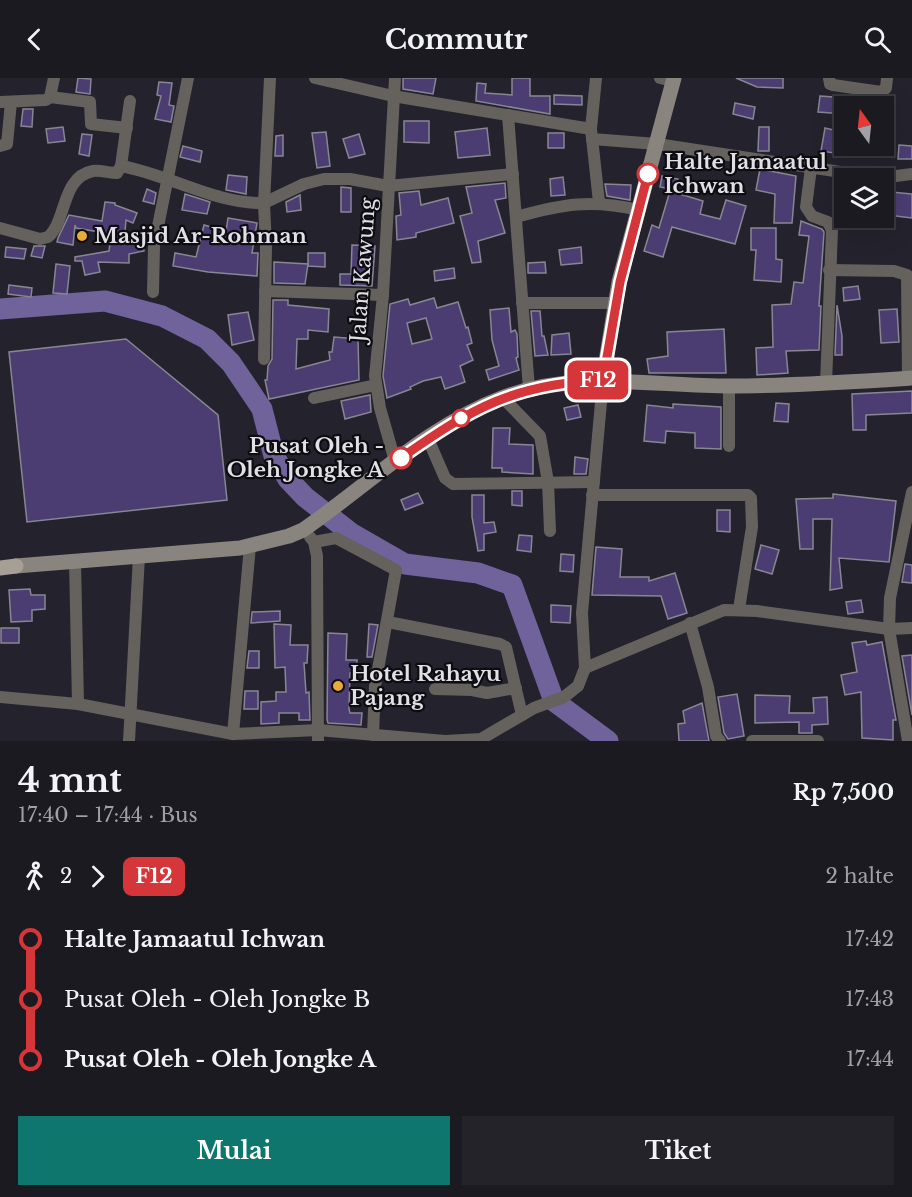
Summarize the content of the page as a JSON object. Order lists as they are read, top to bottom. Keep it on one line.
{"streets":{"street":["Jalan Kawung"]},"places":["Halte Jamaatul Ichwan","Masjid Ar-Rohman","Pusat Oleh - Oleh Jongke A","Hotel Rahayu Pajang"],"lines":["bus line F12"],"north":"top","page":{"header":"Commutr","on_map":"F12","heading":["4 mnt","17:40 – 17:44 · Bus","Rp 7,500"],"legs":["2","F12","2 halte"],"list":[{"name":"Halte Jamaatul Ichwan","value":"17:42"},{"name":"Pusat Oleh - Oleh Jongke B","value":"17:43"},{"name":"Pusat Oleh - Oleh Jongke A","value":"17:44"}],"buttons":["Mulai","Tiket"]}}
